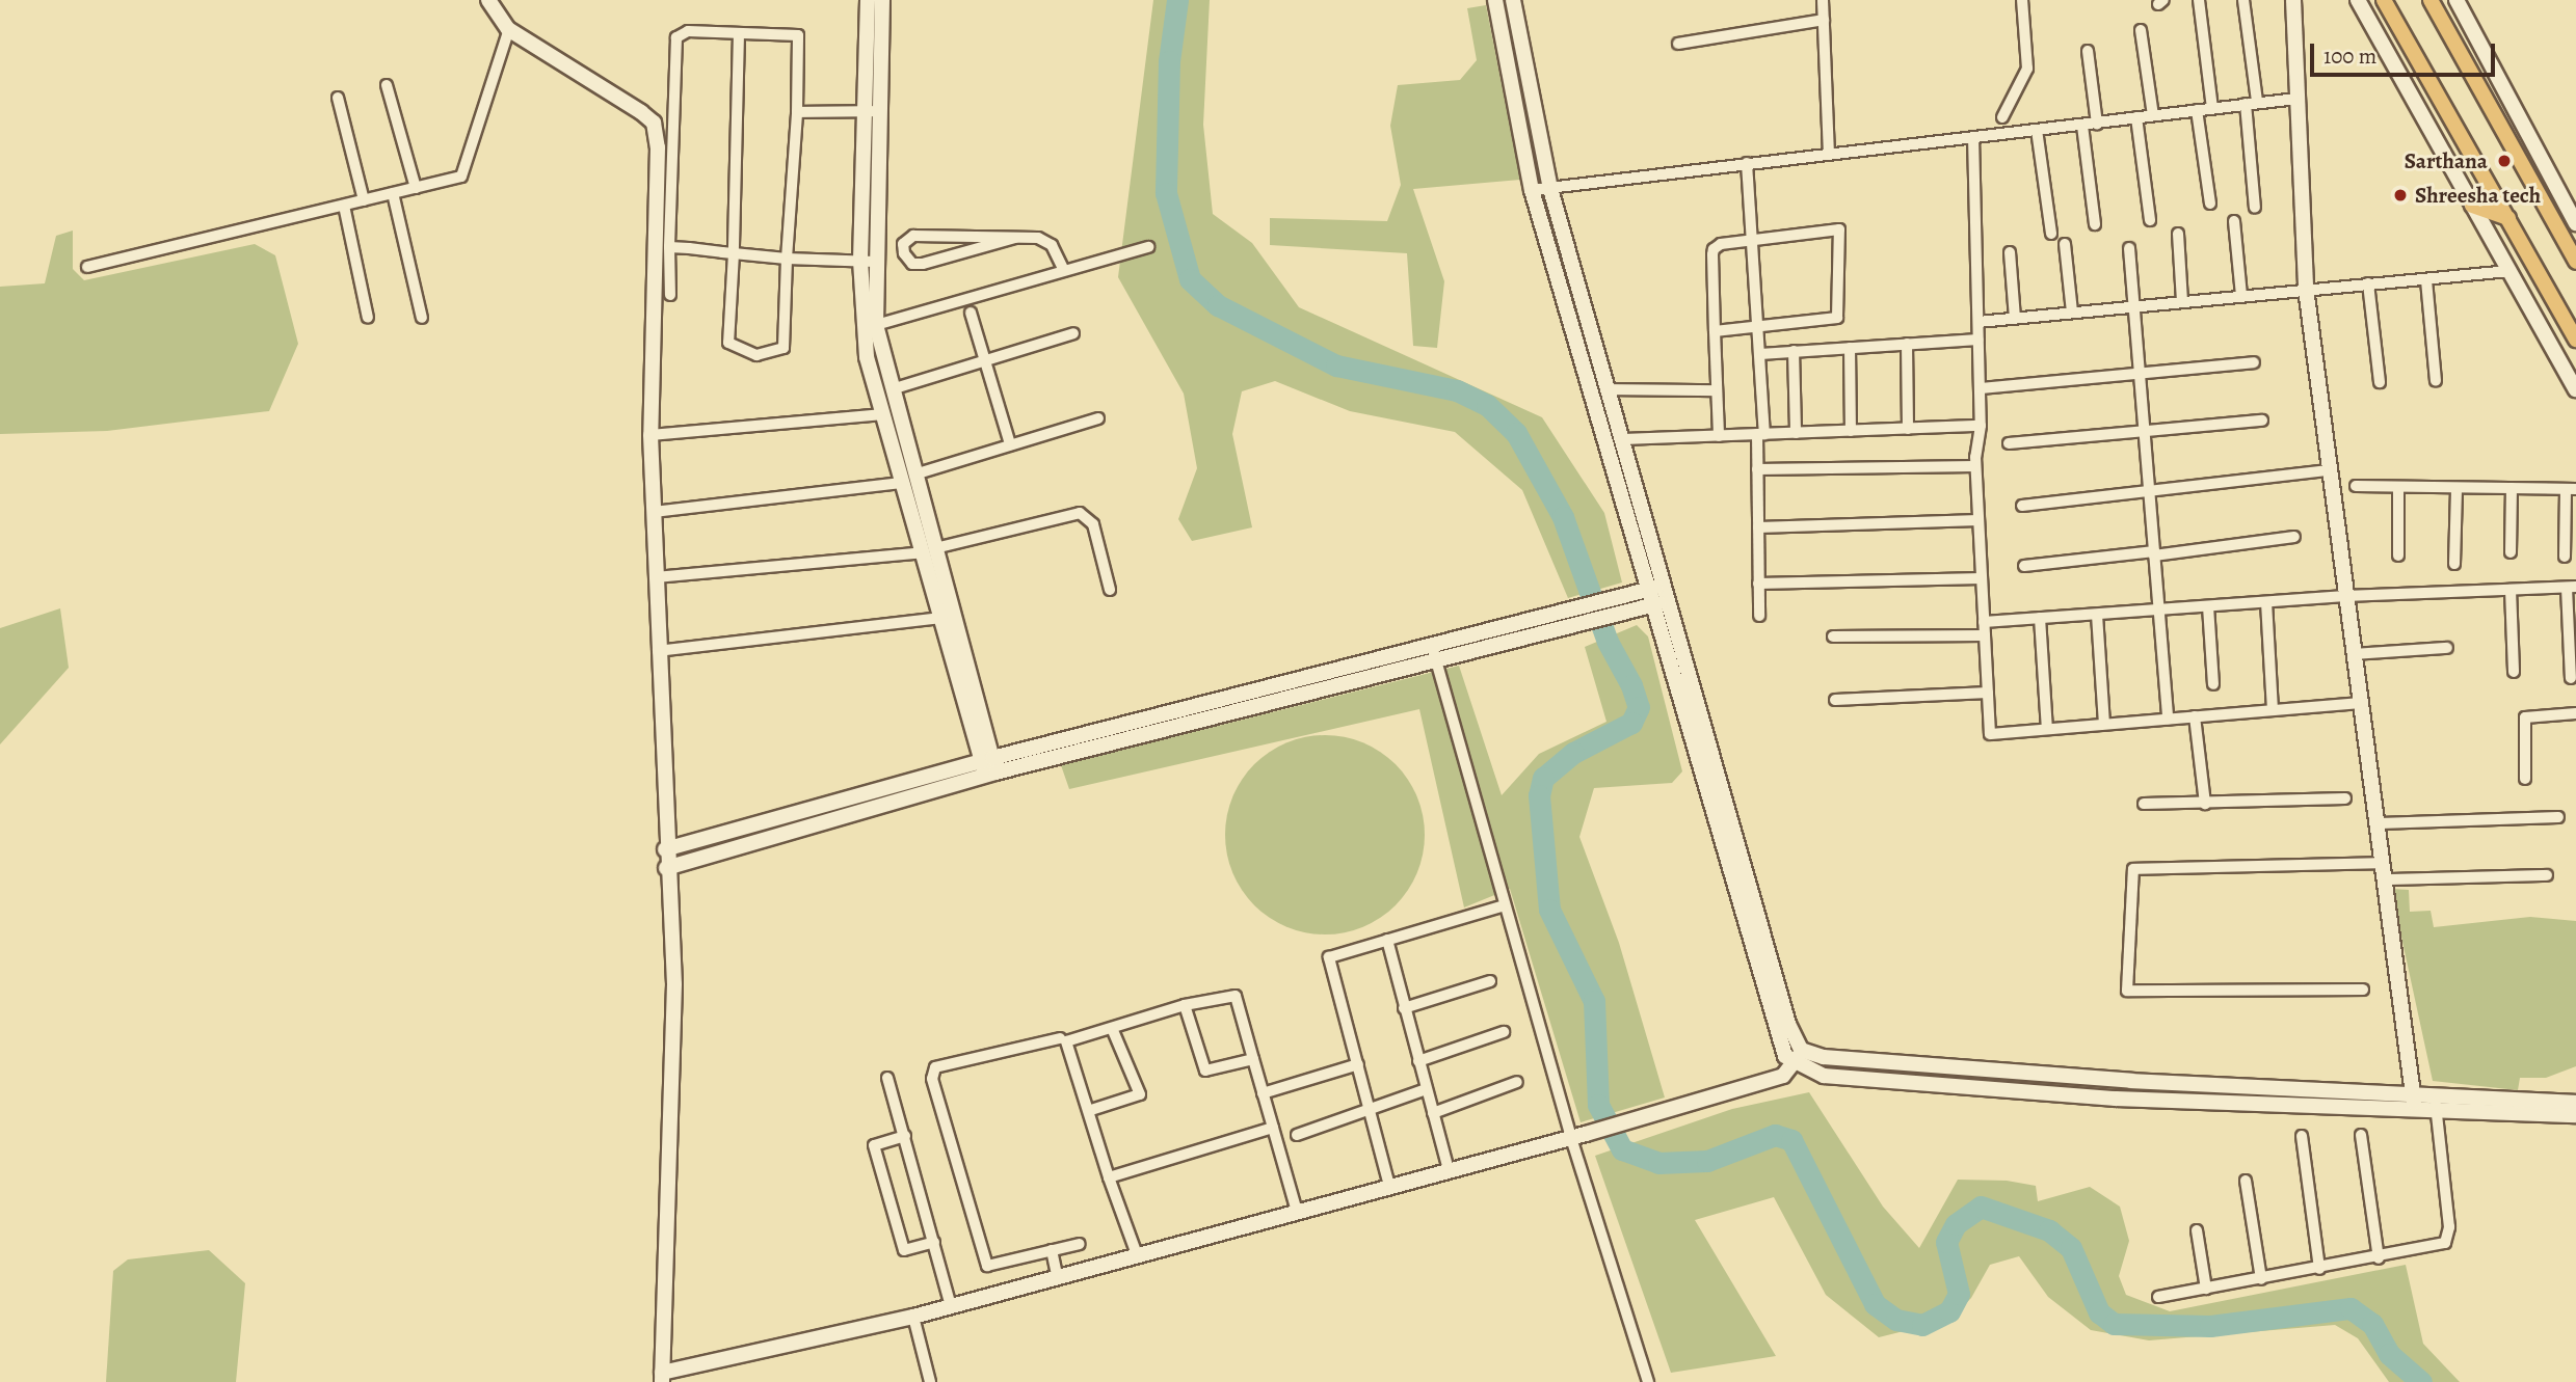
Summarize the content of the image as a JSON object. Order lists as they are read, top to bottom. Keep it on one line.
{"places":["Sarthana","Shreesha tech"],"scale_bar":"100 m"}
